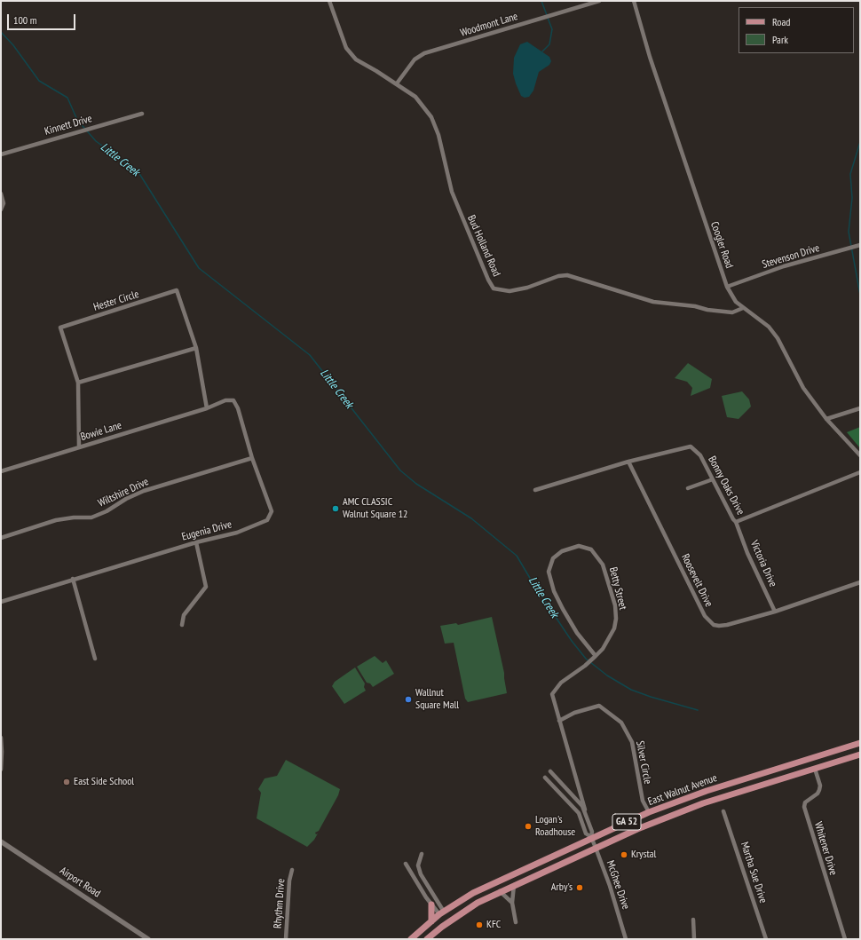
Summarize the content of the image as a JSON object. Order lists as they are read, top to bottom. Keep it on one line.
{"streets":{"main road":["East Walnut Avenue","GA 52"],"street":["Woodmont Lane","Kinnett Drive","Coogler Road","Bud Holland Road","Stevenson Drive","Hester Circle","Bowie Lane","Bonny Oaks Drive","Wiltshire Drive","Eugenia Drive","Victoria Drive","Roosevelt Drive","Betty Street","Silver Circle","Whitener Drive","Martha Sue Drive","Airport Road","McGhee Drive","Rhythm Drive"]},"crossings":[["Woodmont Lane","Bud Holland Road"],["Coogler Road","Bud Holland Road"],["Coogler Road","Stevenson Drive"],["Hester Circle","Bowie Lane"],["Hester Circle","Eugenia Drive"],["Bowie Lane","Eugenia Drive"],["Bonny Oaks Drive","Victoria Drive"],["Bonny Oaks Drive","Roosevelt Drive"],["Wiltshire Drive","Eugenia Drive"],["Victoria Drive","Roosevelt Drive"],["Betty Street","Silver Circle"],["Betty Street","East Walnut Avenue"],["Betty Street","McGhee Drive"],["Silver Circle","East Walnut Avenue"],["East Walnut Avenue","Whitener Drive"],["East Walnut Avenue","McGhee Drive"]],"water":["Little Creek"],"places":["AMC CLASSIC Walnut Square 12","Wallnut Square Mall","East Side School","Logan's Roadhouse","Krystal","Arby's","KFC"],"legend":["Road","Park"],"scale_bar":"100 m"}
